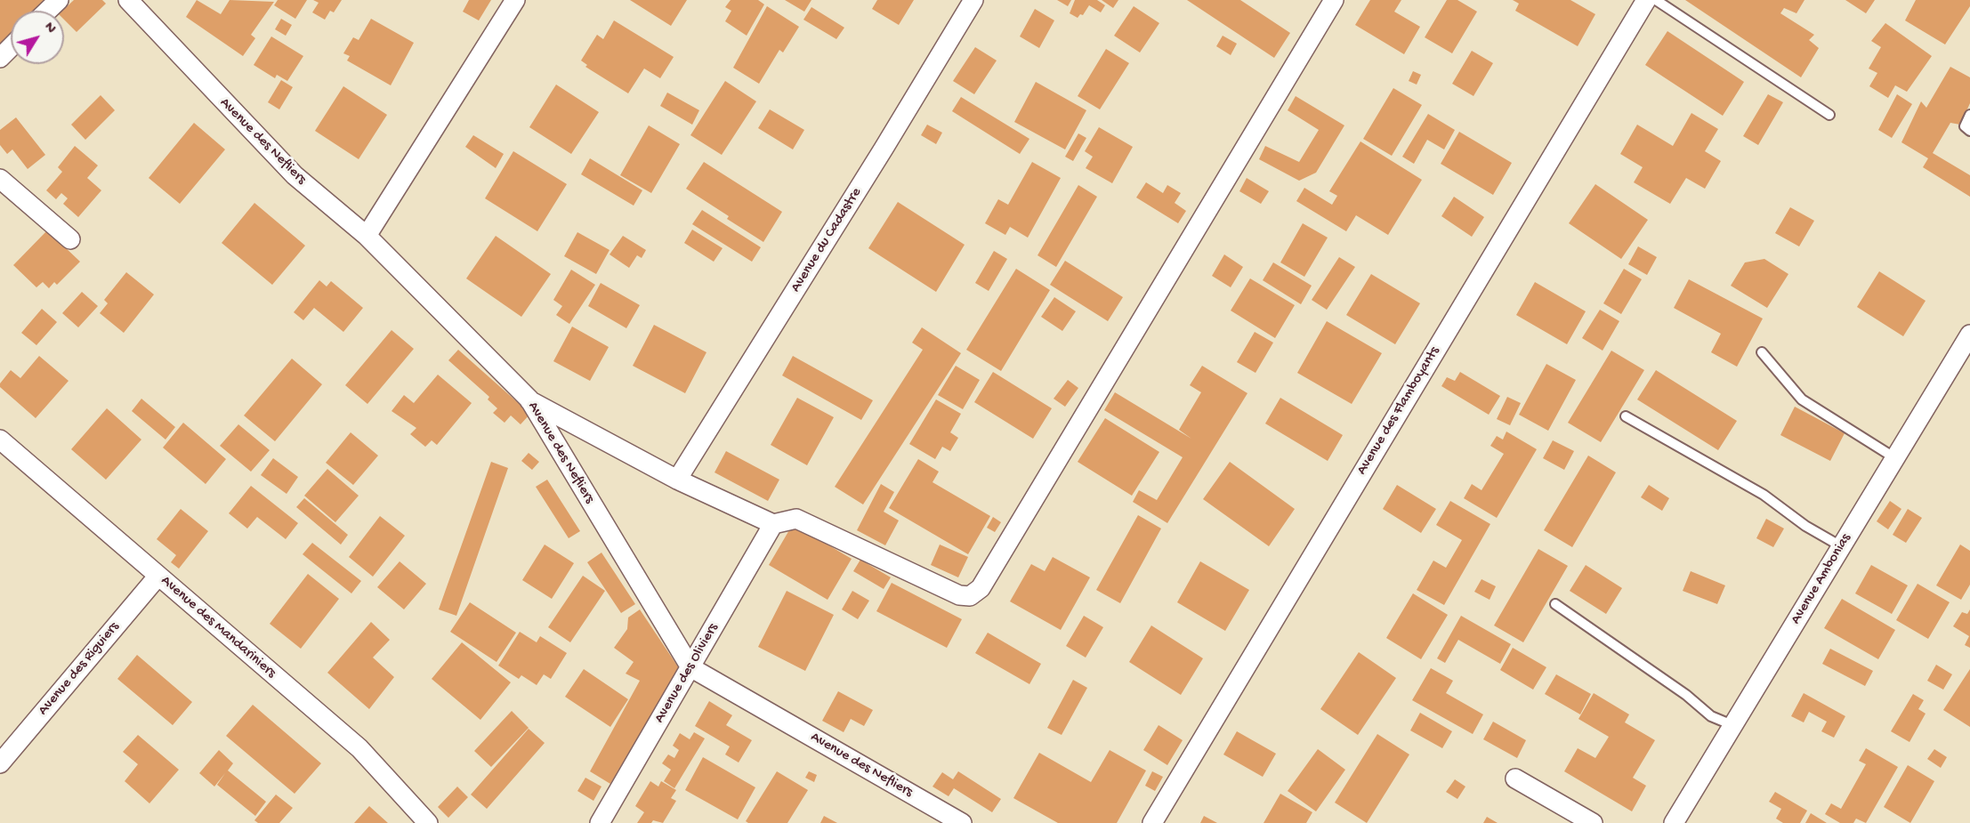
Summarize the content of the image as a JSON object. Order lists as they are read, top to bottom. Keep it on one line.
{"streets":{"street":["Avenue des Nefliers","Avenue du Cadastre","Avenue des Flamboyants","Avenue Ambonias","Avenue des Mandariniers","Avenue des Riguiers","Avenue des Oliviers"]},"crossings":[["Avenue des Nefliers","Avenue des Oliviers"],["Avenue des Mandariniers","Avenue des Riguiers"]],"north":"top right"}
